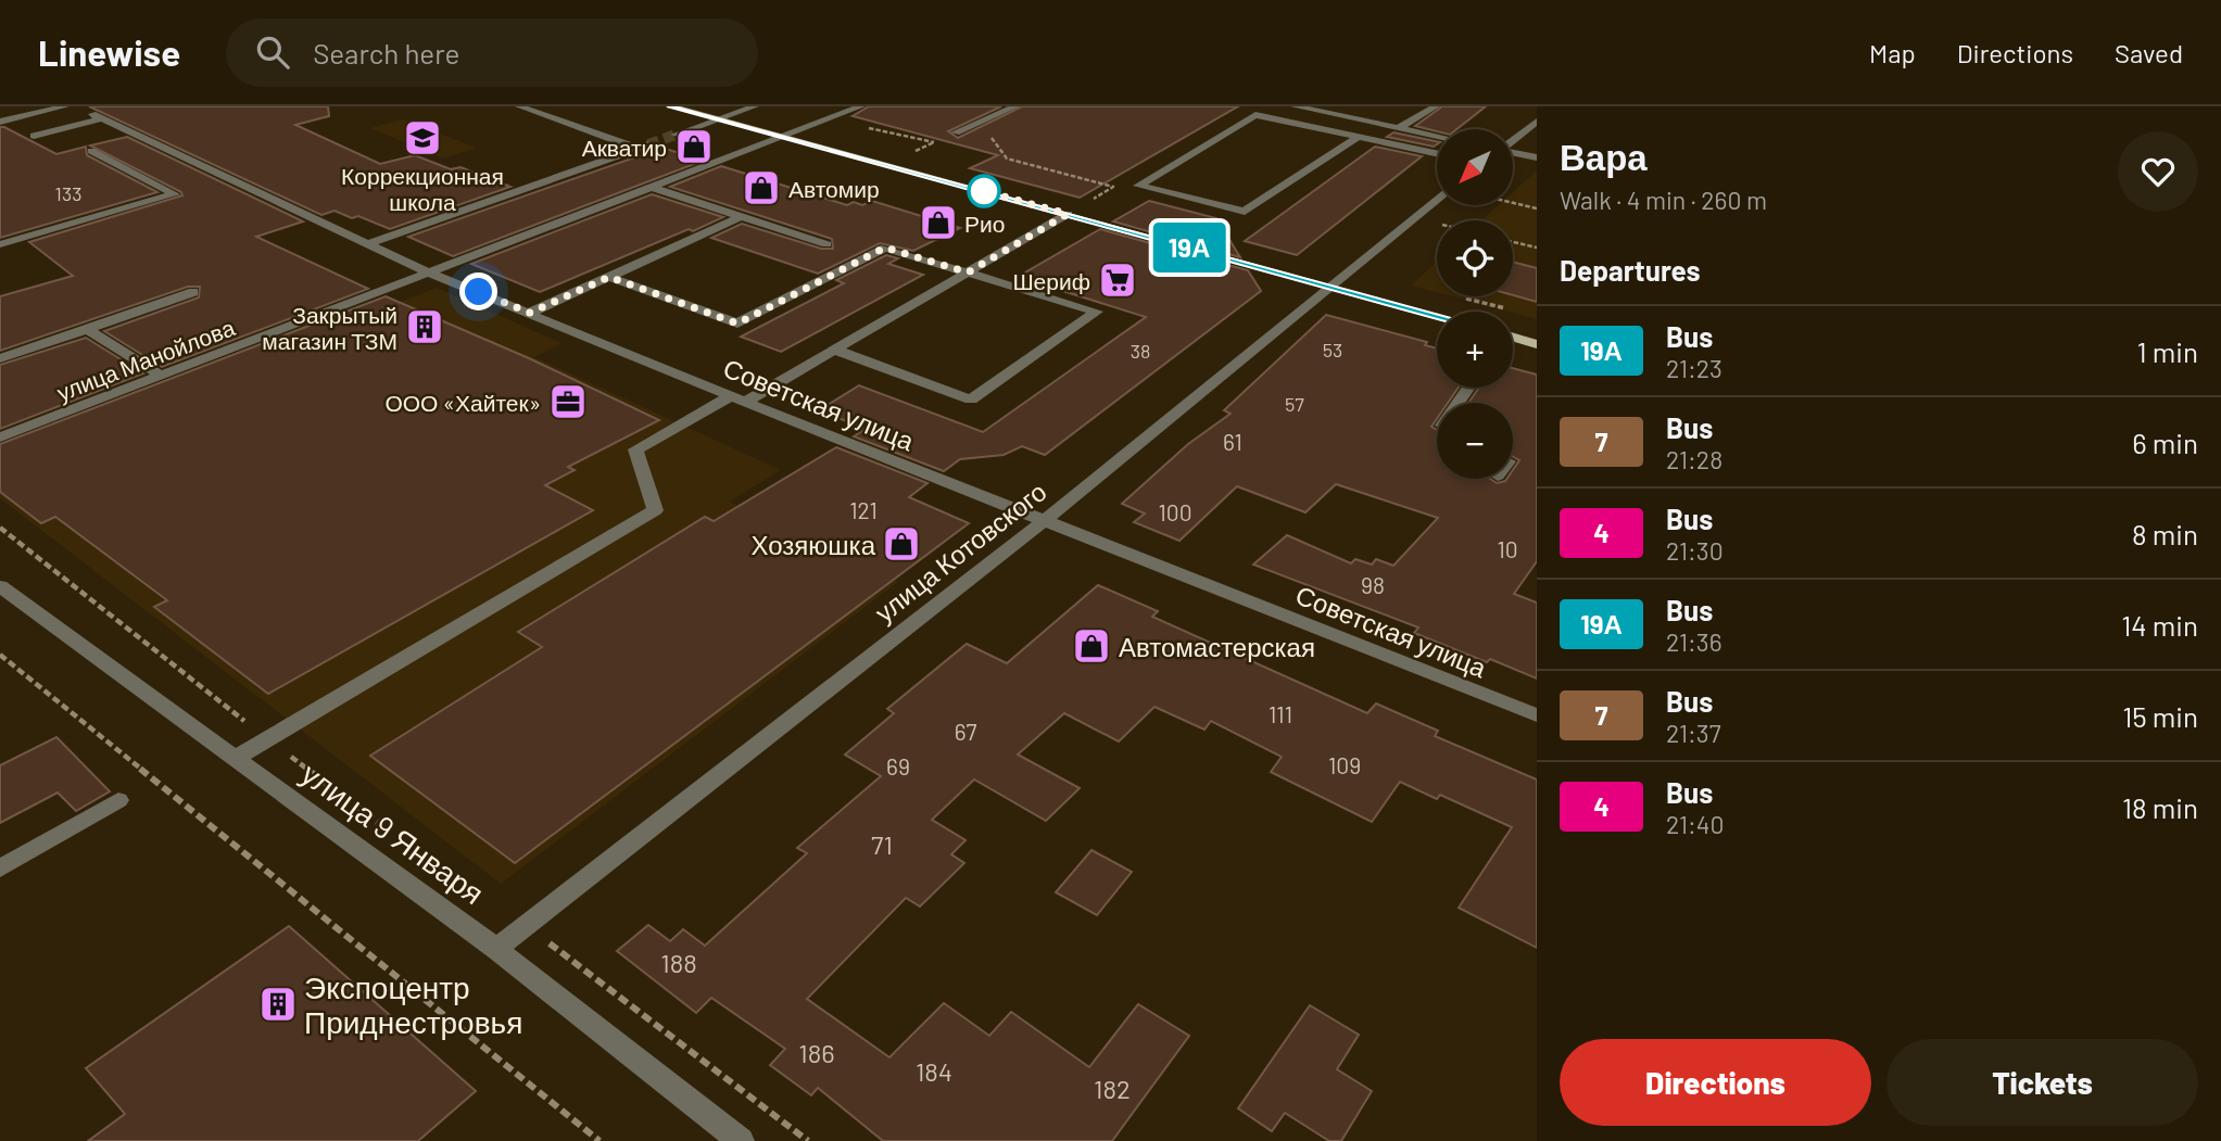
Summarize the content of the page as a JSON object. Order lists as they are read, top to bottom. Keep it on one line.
{"streets":{"street":["улица Манойлова","Советская улица","улица Котовского","улица 9 Января"]},"crossings":[["улица Манойлова","Советская улица"],["Советская улица","улица Котовского"],["улица Котовского","улица 9 Января"]],"places":{"school or university":["Коррекционная школа"],"shop":["Акватир","Автомир","Рио","Хозяюшка","Автомастерская"],"supermarket":["Шериф"],"building":["Закрытый магазин ТЗМ","Экспоцентр Приднестровья"],"office":["ООО «Хайтек»"]},"lines":["bus line 19А"],"house_numbers":["133","53","38","57","61","121","100","10","98","111","67","109","69","71","188","186","184","182"],"north":"bottom left","page":{"header":"Linewise","search":"Search here","nav":["Map","Directions","Saved"],"on_map":"19А","heading":[["Вара","Walk · 4 min · 260 m"],"Departures"],"map_buttons":["+","−"],"list":[{"mark":"19А","name":"Bus","note":"21:23","value":"1 min"},{"mark":"7","name":"Bus","note":"21:28","value":"6 min"},{"mark":"4","name":"Bus","note":"21:30","value":"8 min"},{"mark":"19А","name":"Bus","note":"21:36","value":"14 min"},{"mark":"7","name":"Bus","note":"21:37","value":"15 min"},{"mark":"4","name":"Bus","note":"21:40","value":"18 min"}],"buttons":["Directions","Tickets"]}}
